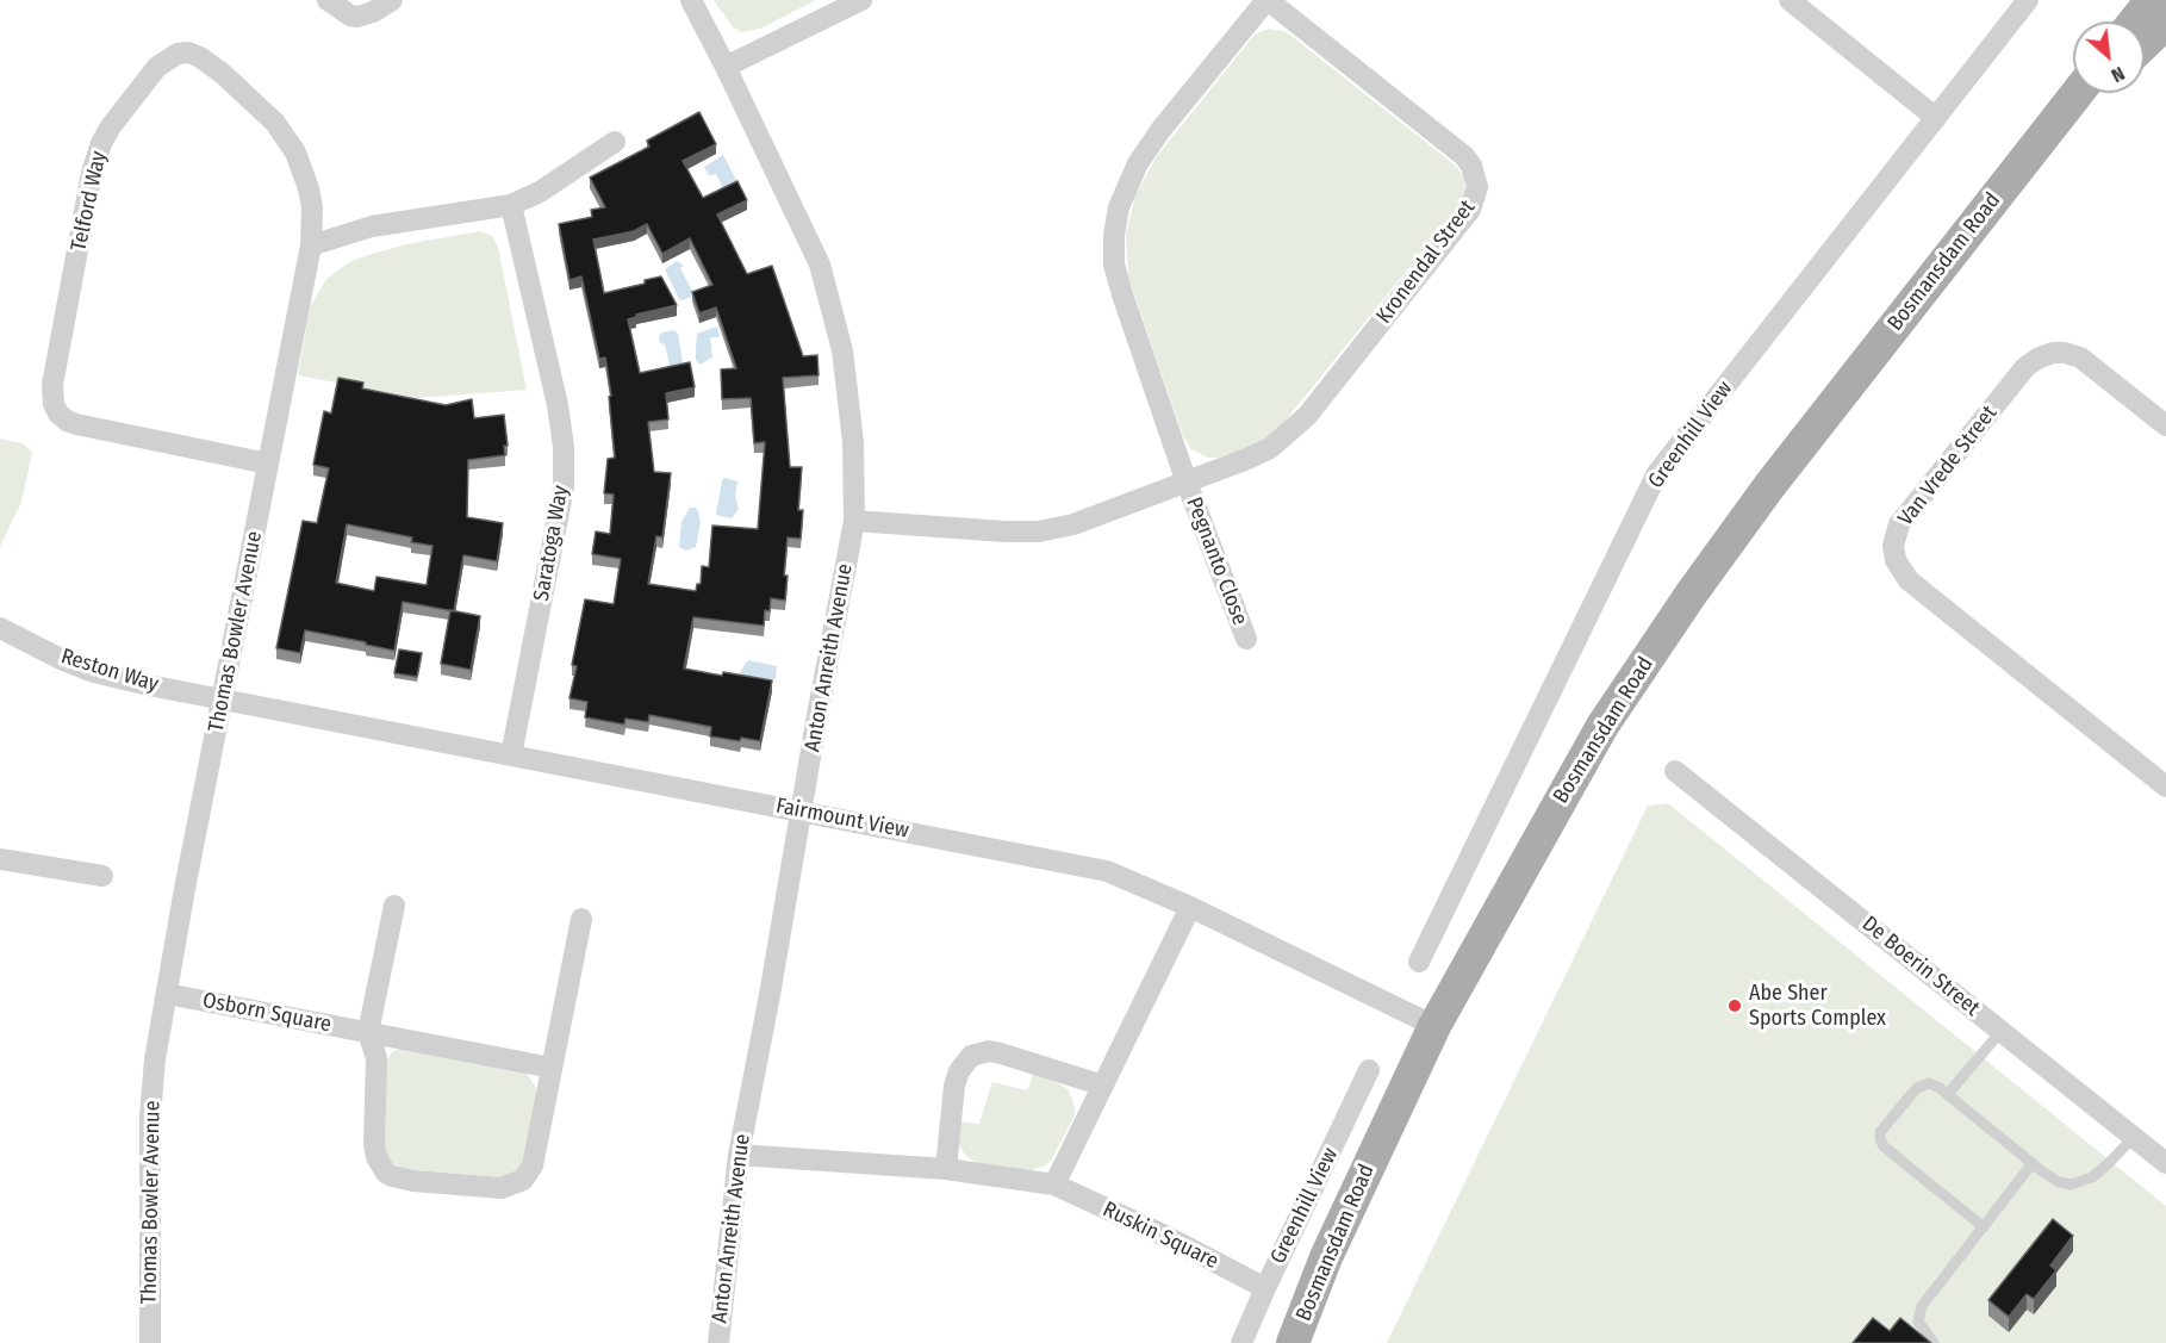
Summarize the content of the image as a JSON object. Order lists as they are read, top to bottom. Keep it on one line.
{"streets":{"main road":["Bosmansdam Road"],"street":["Telford Way","Kronendal Street","Greenhill View","Van Vrede Street","Saratoga Way","Pegnanto Close","Thomas Bowler Avenue","Anton Anreith Avenue","Reston Way","Fairmount View","De Boerin Street","Osborn Square","Ruskin Square"]},"crossings":[["Telford Way","Thomas Bowler Avenue"],["Kronendal Street","Pegnanto Close"],["Kronendal Street","Anton Anreith Avenue"],["Bosmansdam Road","Fairmount View"],["Greenhill View","Ruskin Square"],["Saratoga Way","Fairmount View"],["Thomas Bowler Avenue","Reston Way"],["Thomas Bowler Avenue","Fairmount View"],["Thomas Bowler Avenue","Osborn Square"],["Anton Anreith Avenue","Fairmount View"],["Anton Anreith Avenue","Ruskin Square"],["Reston Way","Fairmount View"]],"places":["Abe Sher Sports Complex"],"north":"bottom right"}
